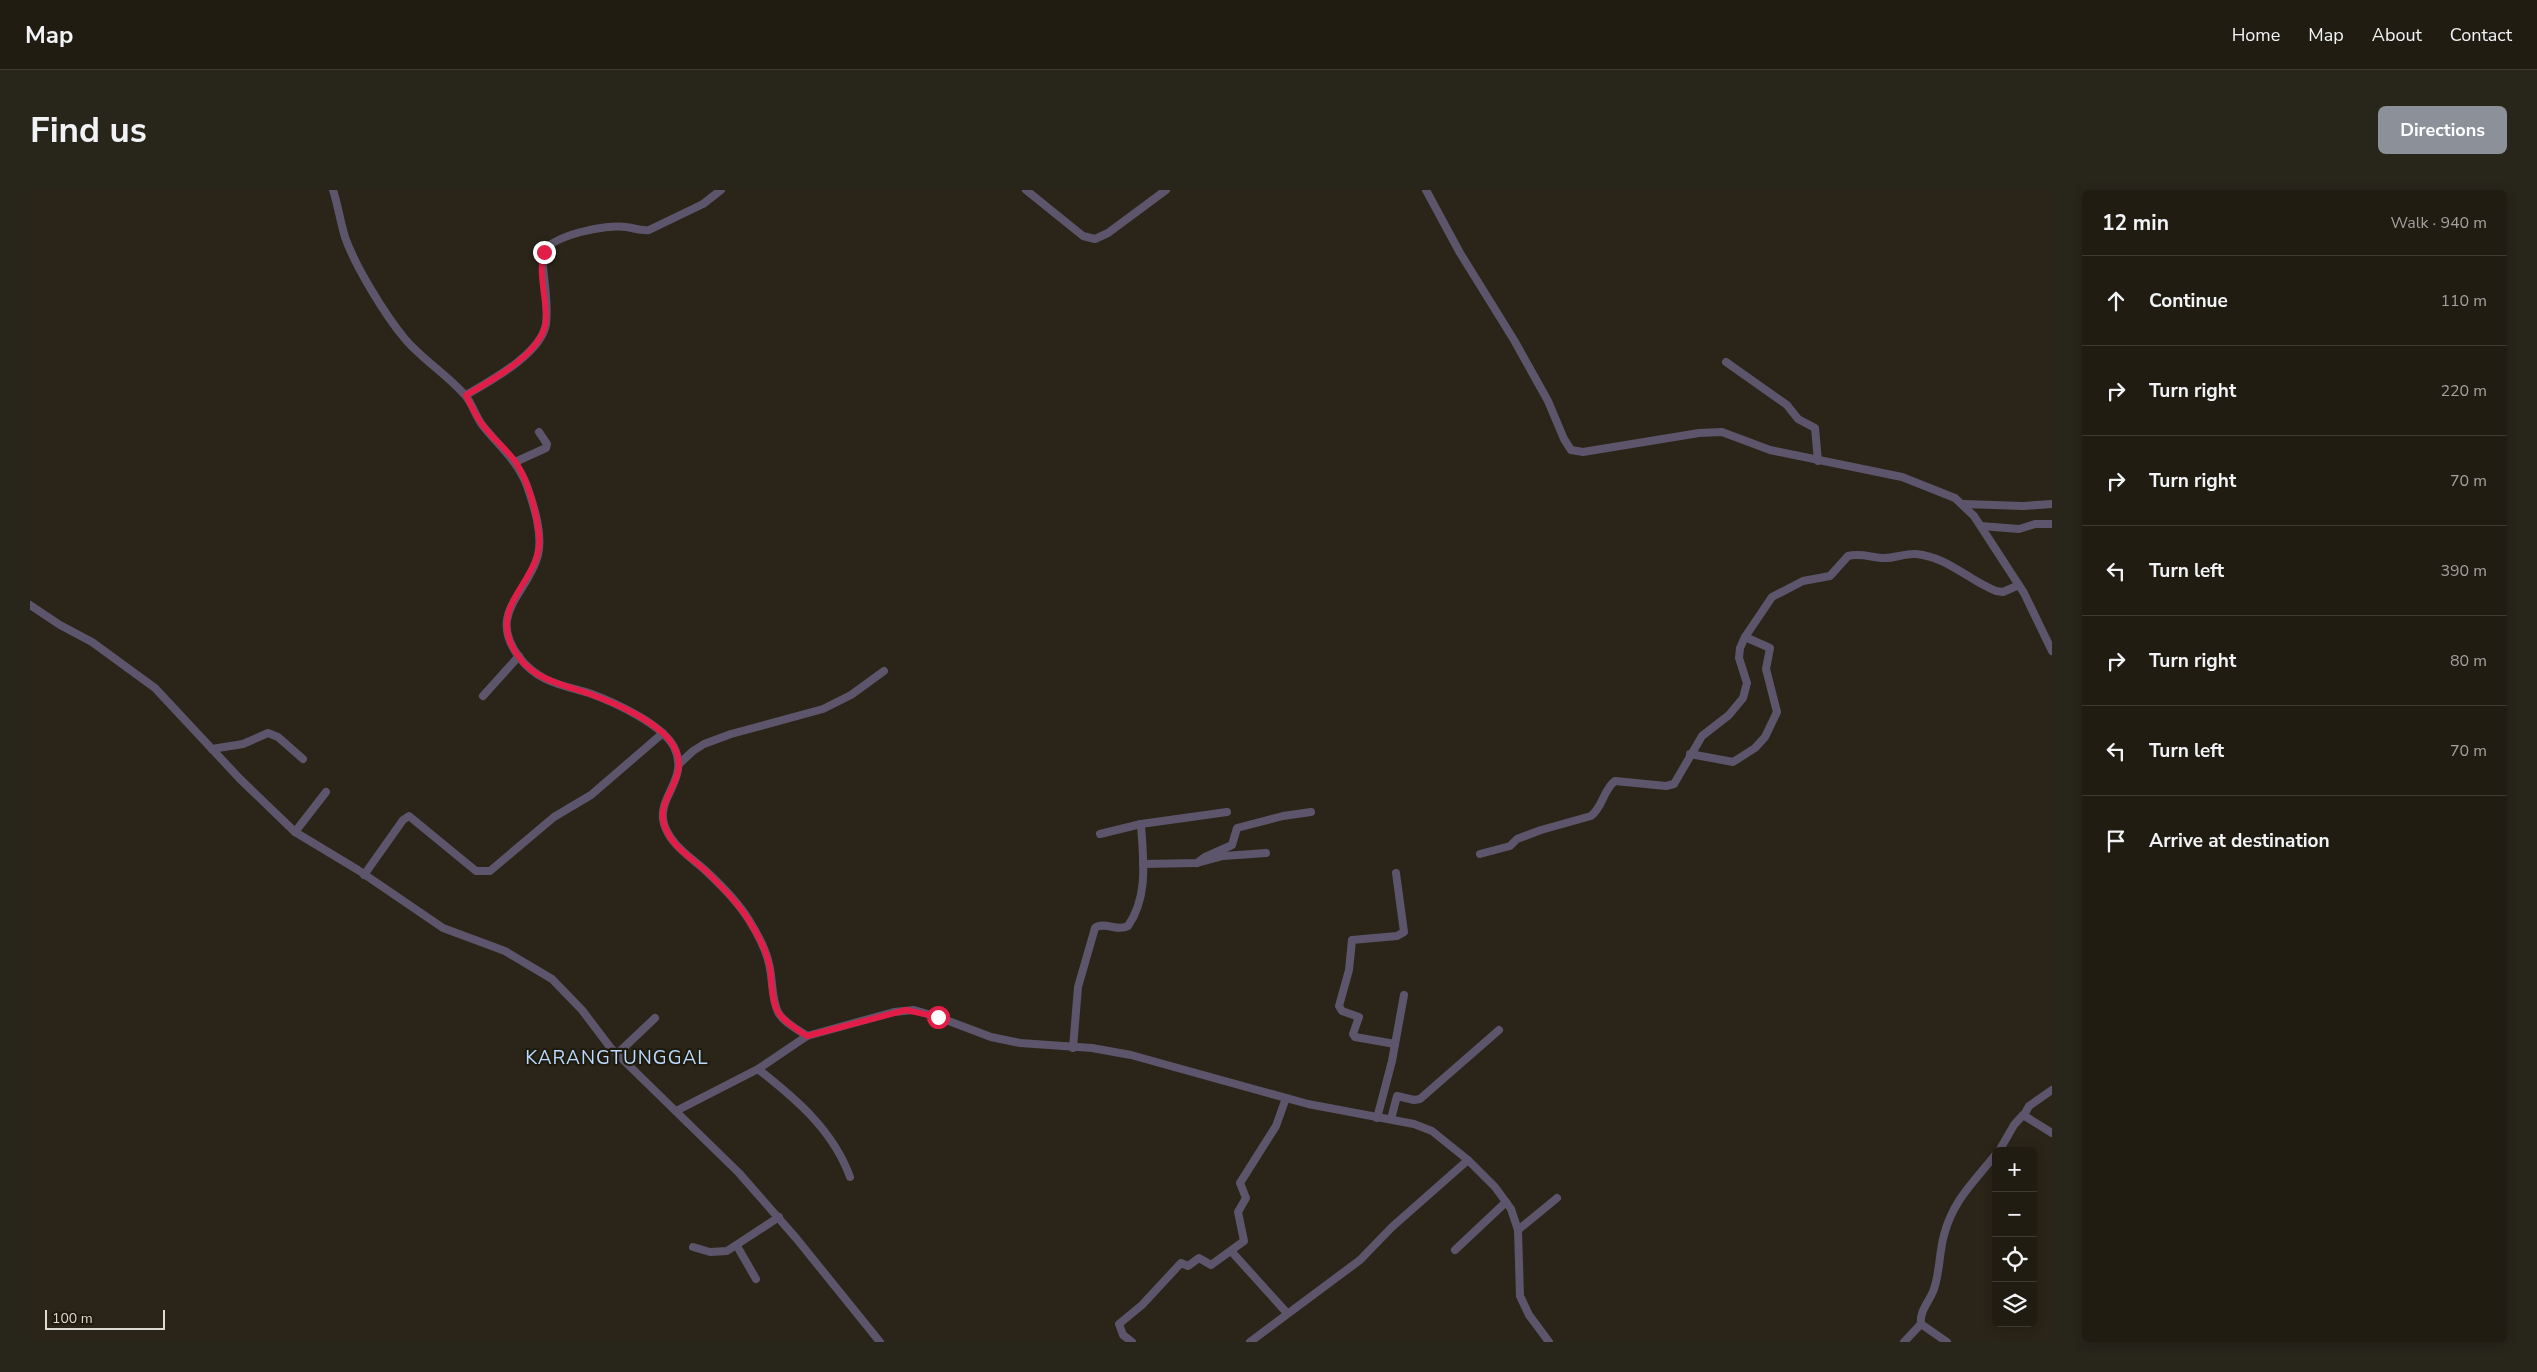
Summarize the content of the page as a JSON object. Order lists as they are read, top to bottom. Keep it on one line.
{"districts":["KARANGTUNGGAL"],"scale_bar":"100 m","page":{"header":"Map","nav":["Home","Map","About","Contact"],"buttons":"Directions","title":"Find us","heading":["12 min","Walk · 940 m"],"list":[["Continue","110 m"],["Turn right","220 m"],["Turn right","70 m"],["Turn left","390 m"],["Turn right","80 m"],["Turn left","70 m"],"Arrive at destination"],"map_buttons":["+","−"],"scale":"100 m"}}
